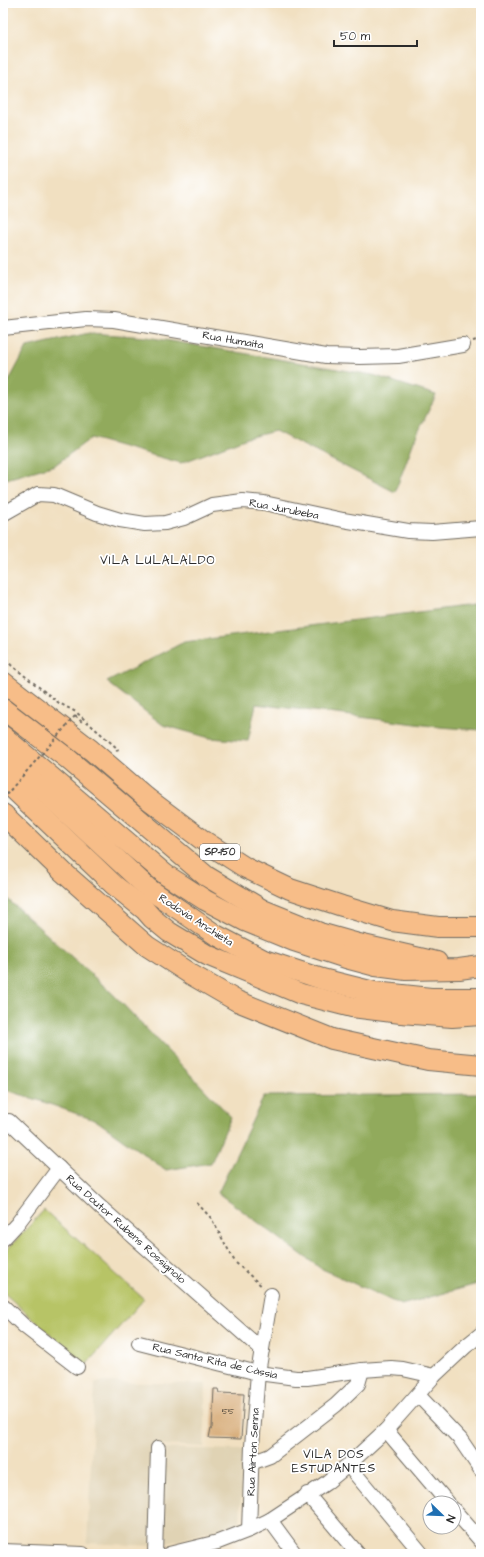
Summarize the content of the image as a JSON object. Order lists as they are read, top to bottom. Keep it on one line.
{"streets":{"highway":["SP-150","Rodovia Anchieta"],"street":["Rua Humaíta","Rua Jurubeba","Rua Doutor Rubens Rossignolo","Rua Santa Rita de Cássia","Rua Airton Senna"]},"crossings":[["Rua Doutor Rubens Rossignolo","Rua Airton Senna"],["Rua Santa Rita de Cássia","Rua Airton Senna"]],"districts":["VILA LULALALDO","VILA DOS ESTUDANTES"],"house_numbers":["55"],"scale_bar":"50 m","north":"bottom right"}
